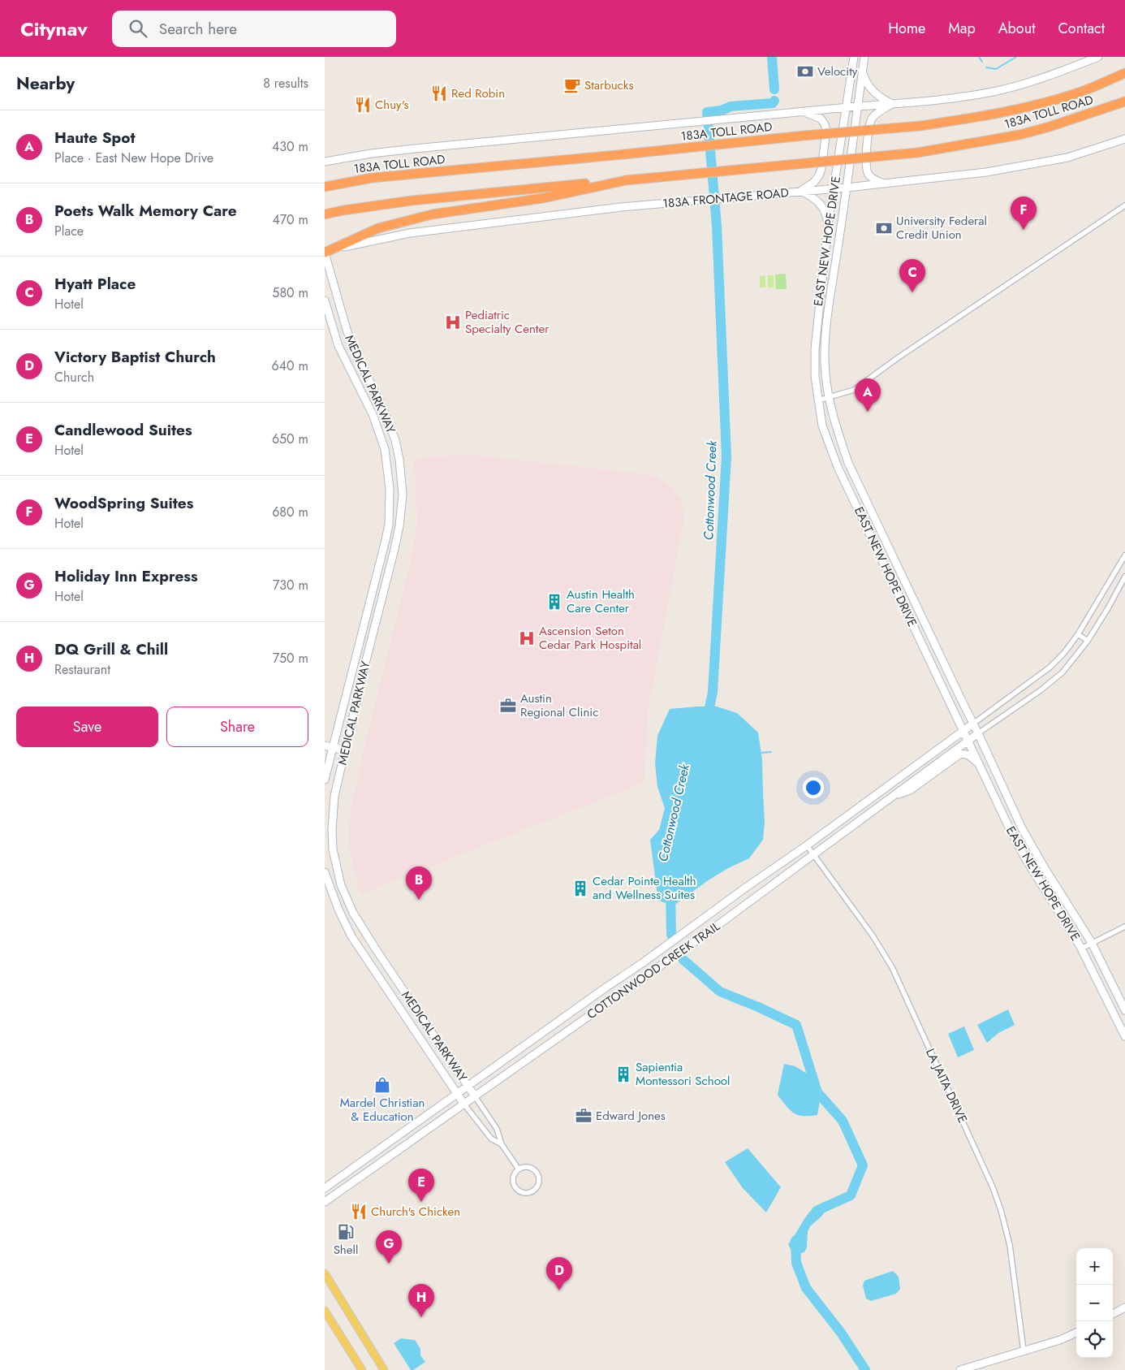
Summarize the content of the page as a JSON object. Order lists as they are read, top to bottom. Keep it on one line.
{"streets":{"highway":["183A TOLL ROAD"],"street":["183A FRONTAGE ROAD","EAST NEW HOPE DRIVE","MEDICAL PARKWAY","COTTONWOOD CREEK TRAIL","LA JAITA DRIVE"]},"crossings":[["183A FRONTAGE ROAD","EAST NEW HOPE DRIVE"],["183A FRONTAGE ROAD","MEDICAL PARKWAY"],["EAST NEW HOPE DRIVE","COTTONWOOD CREEK TRAIL"],["MEDICAL PARKWAY","COTTONWOOD CREEK TRAIL"],["COTTONWOOD CREEK TRAIL","LA JAITA DRIVE"]],"water":["Cottonwood Creek"],"places":{"bank":["Velocity","University Federal Credit Union"],"cafe":["Starbucks"],"restaurant":["Red Robin","Chuy's","Church's Chicken"],"hospital":["Pediatric Specialty Center","Ascension Seton Cedar Park Hospital"],"building":["Austin Health Care Center","Cedar Pointe Health and Wellness Suites","Sapientia Montessori School"],"office":["Austin Regional Clinic","Edward Jones"],"shop":["Mardel Christian & Education"],"fuel station":["Shell"]},"page":{"header":"Citynav","search":"Search here","nav":["Home","Map","About","Contact"],"heading":["Nearby","8 results"],"list":[{"mark":"A","name":"Haute Spot","note":"Place · East New Hope Drive","value":"430 m"},{"mark":"B","name":"Poets Walk Memory Care","note":"Place","value":"470 m"},{"mark":"C","name":"Hyatt Place","note":"Hotel","value":"580 m"},{"mark":"D","name":"Victory Baptist Church","note":"Church","value":"640 m"},{"mark":"E","name":"Candlewood Suites","note":"Hotel","value":"650 m"},{"mark":"F","name":"WoodSpring Suites","note":"Hotel","value":"680 m"},{"mark":"G","name":"Holiday Inn Express","note":"Hotel","value":"730 m"},{"mark":"H","name":"DQ Grill & Chill","note":"Restaurant","value":"750 m"}],"pins":["F","C","A","B","E","G","D","H"],"buttons":["Save","Share"],"map_buttons":["+","−"]}}
